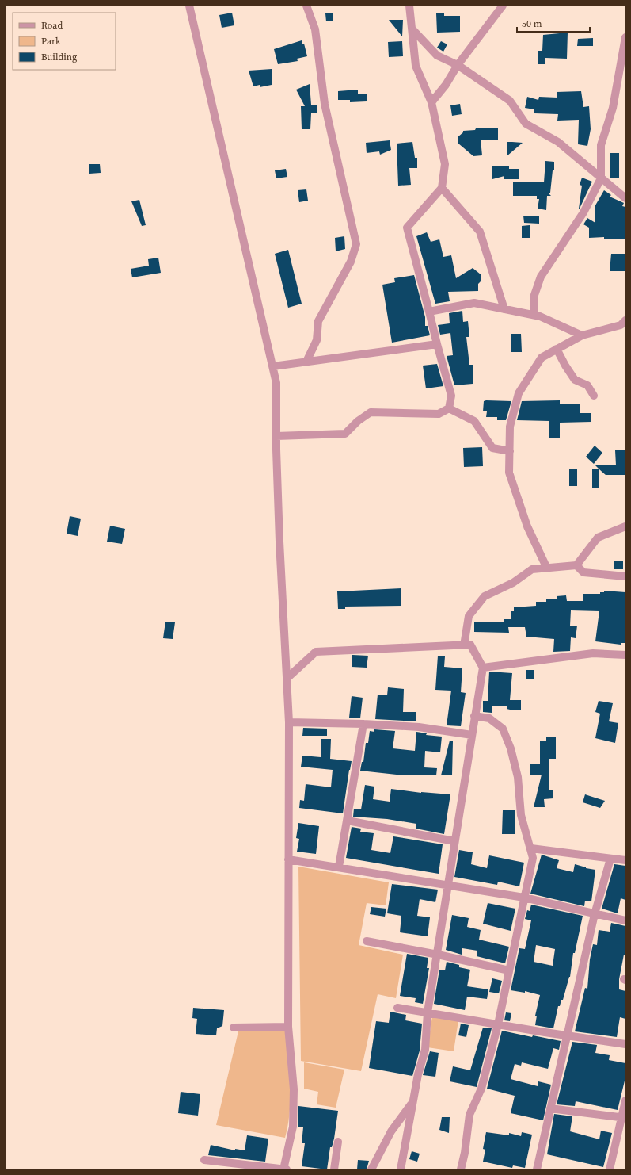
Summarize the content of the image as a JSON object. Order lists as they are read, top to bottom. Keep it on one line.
{"legend":["Road","Park","Building"],"scale_bar":"50 m"}
